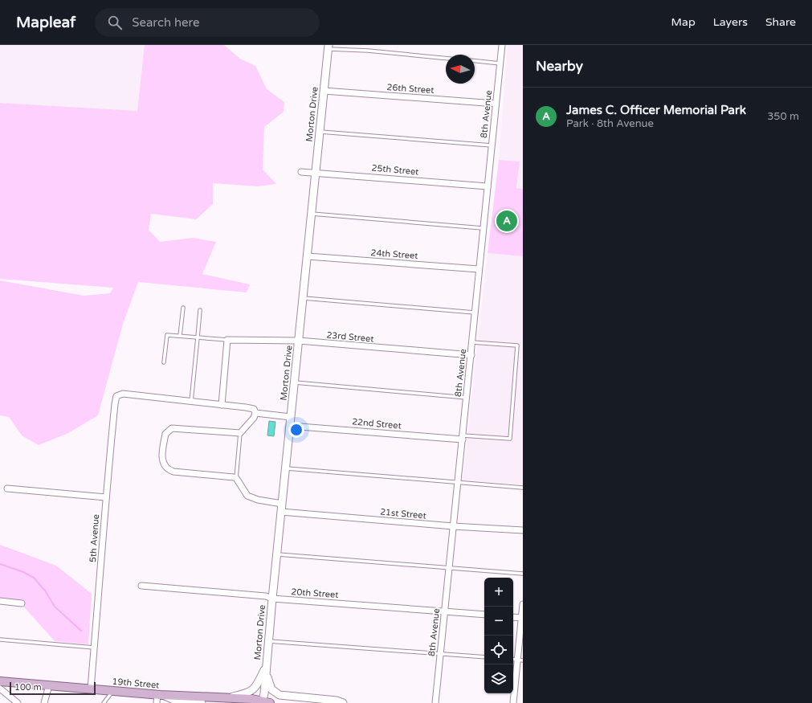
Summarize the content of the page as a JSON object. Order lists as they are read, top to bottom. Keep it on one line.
{"streets":{"main road":["19th Street"],"street":["26th Street","Morton Drive","8th Avenue","25th Street","24th Street","23rd Street","22nd Street","21st Street","5th Avenue","20th Street"]},"crossings":[["26th Street","Morton Drive"],["26th Street","8th Avenue"],["Morton Drive","25th Street"],["Morton Drive","24th Street"],["Morton Drive","23rd Street"],["Morton Drive","22nd Street"],["Morton Drive","21st Street"],["Morton Drive","20th Street"],["Morton Drive","19th Street"],["8th Avenue","25th Street"],["8th Avenue","24th Street"],["8th Avenue","23rd Street"],["8th Avenue","22nd Street"],["8th Avenue","21st Street"],["8th Avenue","20th Street"],["5th Avenue","19th Street"]],"scale_bar":"100 m","north":"left","page":{"header":"Mapleaf","search":"Search here","nav":["Map","Layers","Share"],"heading":"Nearby","list":[{"mark":"A","name":"James C. Officer Memorial Park","note":"Park · 8th Avenue","value":"350 m"}],"pins":"A","map_buttons":["+","−"],"scale":"100 m"}}
